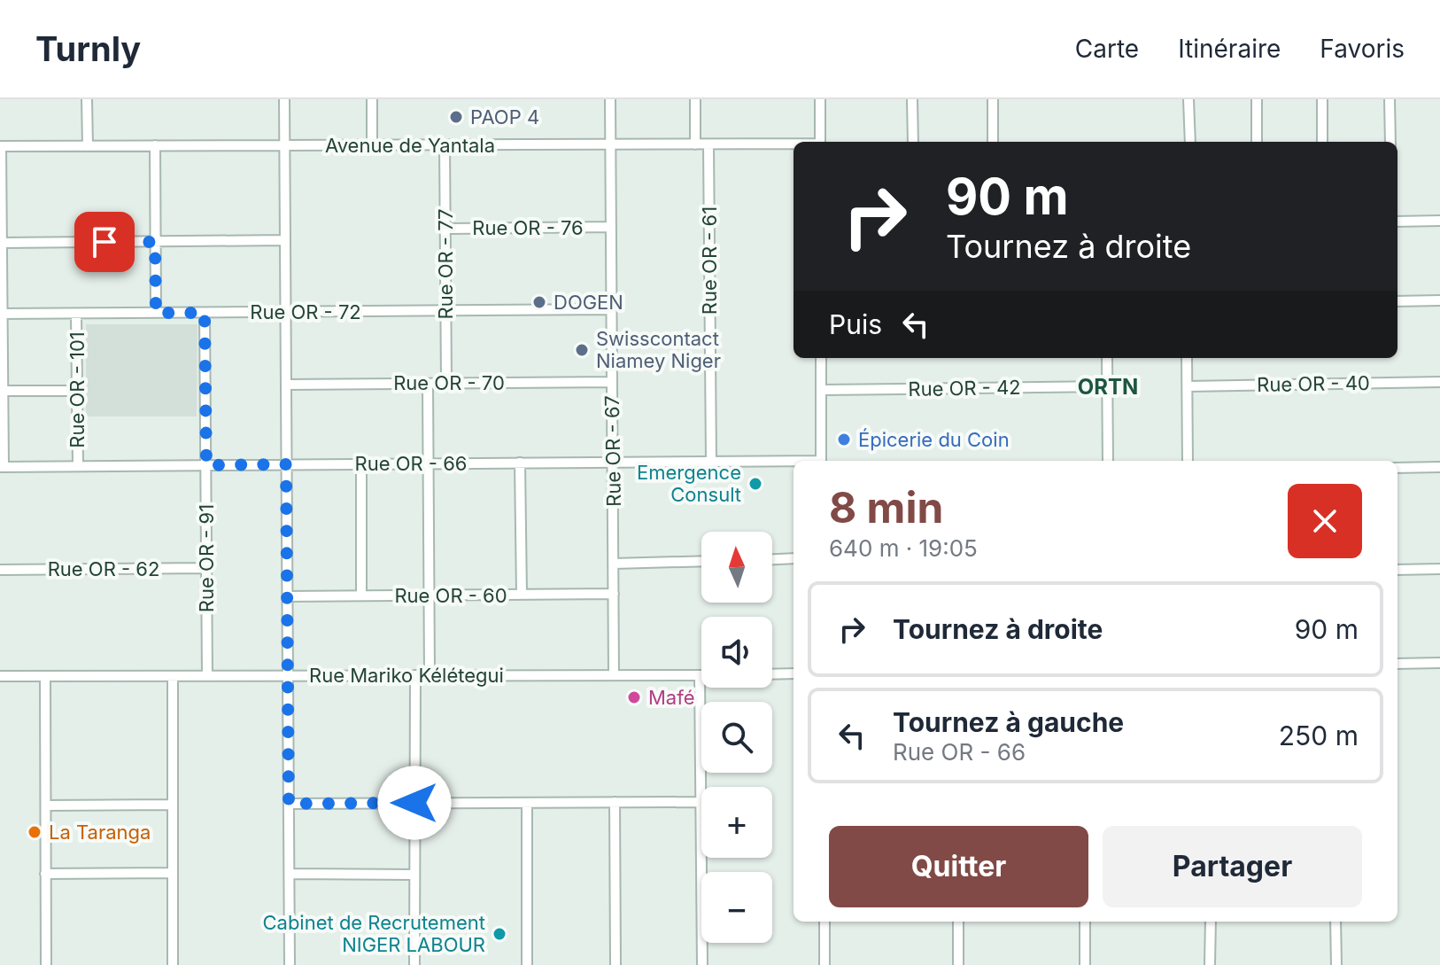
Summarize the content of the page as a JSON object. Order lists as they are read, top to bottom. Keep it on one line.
{"streets":{"street":["Avenue de Yantala","Rue OR - 76","Rue OR - 61","Rue OR - 77","Rue OR - 72","Rue OR - 70","Rue OR - 40","Rue OR - 42","Rue OR - 101","Rue OR - 67","Rue OR - 66","Rue OR - 91","Rue OR - 62","Rue OR - 60","Rue Mariko Kélétegui"]},"crossings":[["Avenue de Yantala","Rue OR - 61"],["Avenue de Yantala","Rue OR - 77"],["Avenue de Yantala","Rue OR - 67"],["Rue OR - 76","Rue OR - 77"],["Rue OR - 76","Rue OR - 67"],["Rue OR - 61","Rue OR - 66"],["Rue OR - 77","Rue OR - 72"],["Rue OR - 77","Rue OR - 70"],["Rue OR - 72","Rue OR - 101"],["Rue OR - 72","Rue OR - 67"],["Rue OR - 72","Rue OR - 91"],["Rue OR - 70","Rue OR - 67"],["Rue OR - 101","Rue OR - 66"],["Rue OR - 67","Rue OR - 66"],["Rue OR - 67","Rue OR - 60"],["Rue OR - 67","Rue Mariko Kélétegui"],["Rue OR - 66","Rue OR - 91"],["Rue OR - 91","Rue OR - 62"],["Rue OR - 91","Rue Mariko Kélétegui"]],"districts":["ORTN"],"places":["PAOP 4","DOGEN","Swisscontact Niamey Niger","Épicerie du Coin","Emergence Consult","Mafé","La Taranga","Cabinet de Recrutement NIGER LABOUR"],"north":"top","page":{"header":"Turnly","nav":["Carte","Itinéraire","Favoris"],"turn":["90 m","Tournez à droite"],"then":"Puis","heading":["8 min","640 m · 19:05"],"map_buttons":["+","−"],"list":[{"name":"Tournez à droite","value":"90 m"},{"name":"Tournez à gauche","note":"Rue OR - 66","value":"250 m"}],"buttons":["Quitter","Partager"]}}
